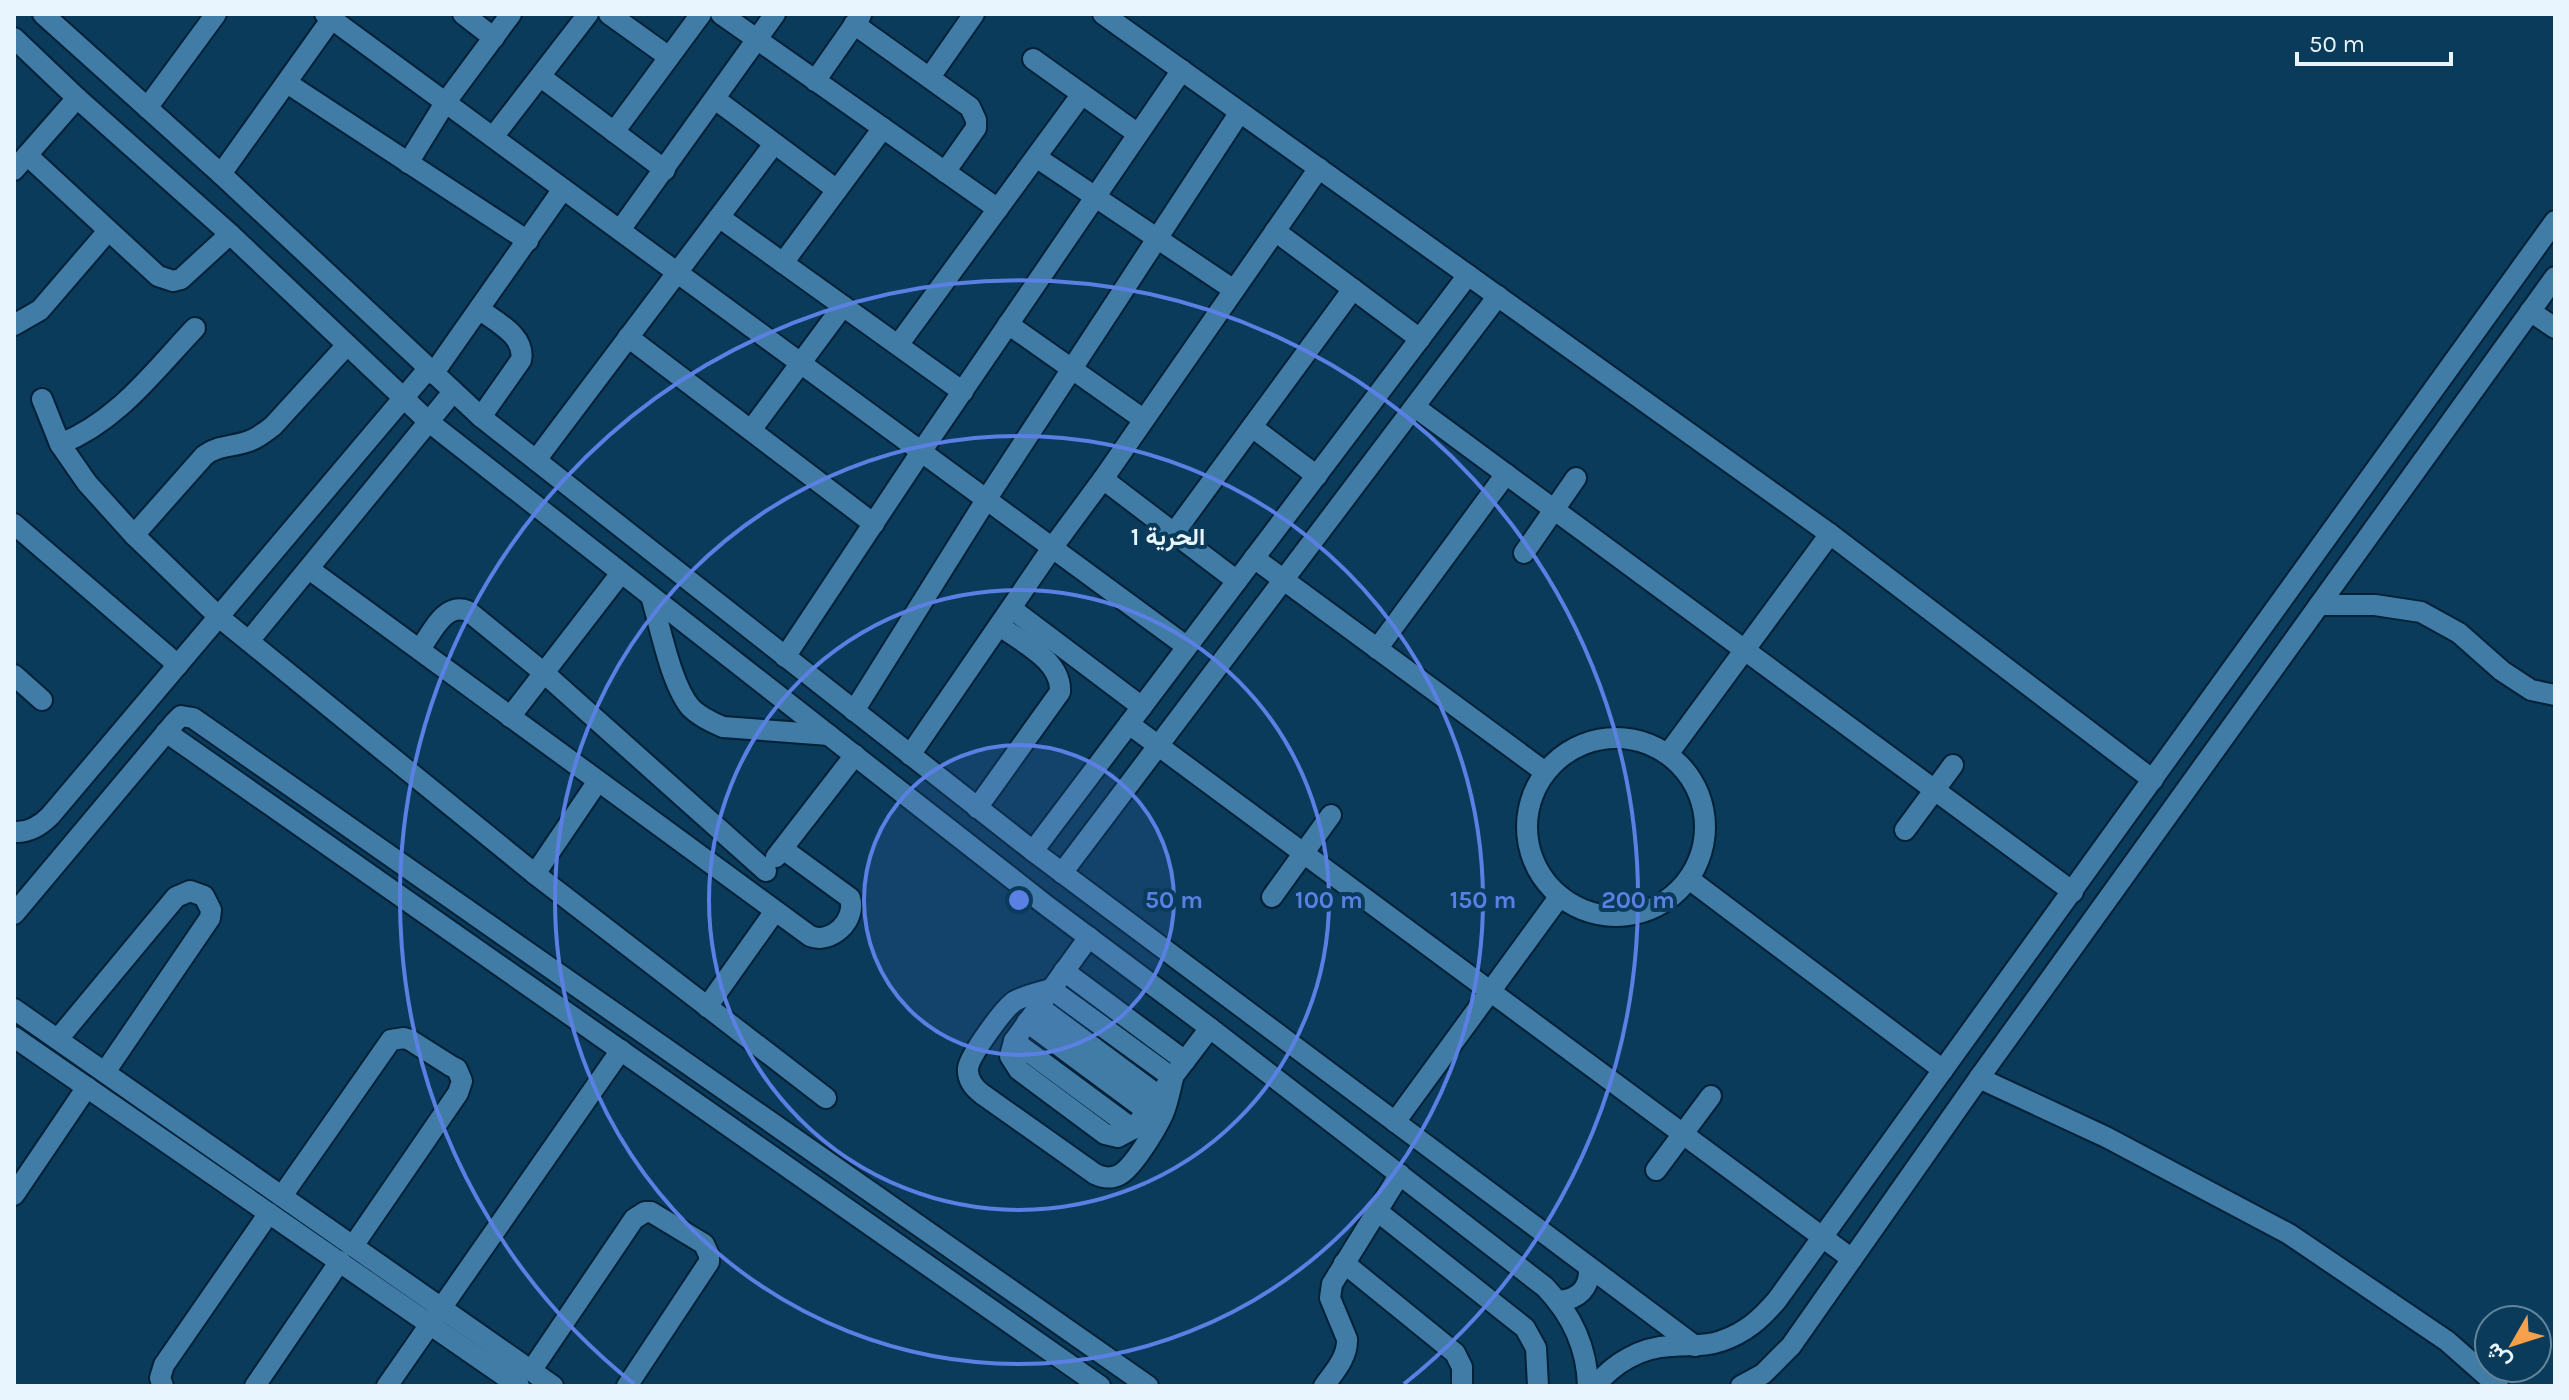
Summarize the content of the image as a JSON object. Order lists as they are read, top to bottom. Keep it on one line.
{"districts":["الحرية 1"],"scale_bar":"50 m","north":"bottom left","rings":["50 m","100 m","150 m","200 m"]}
